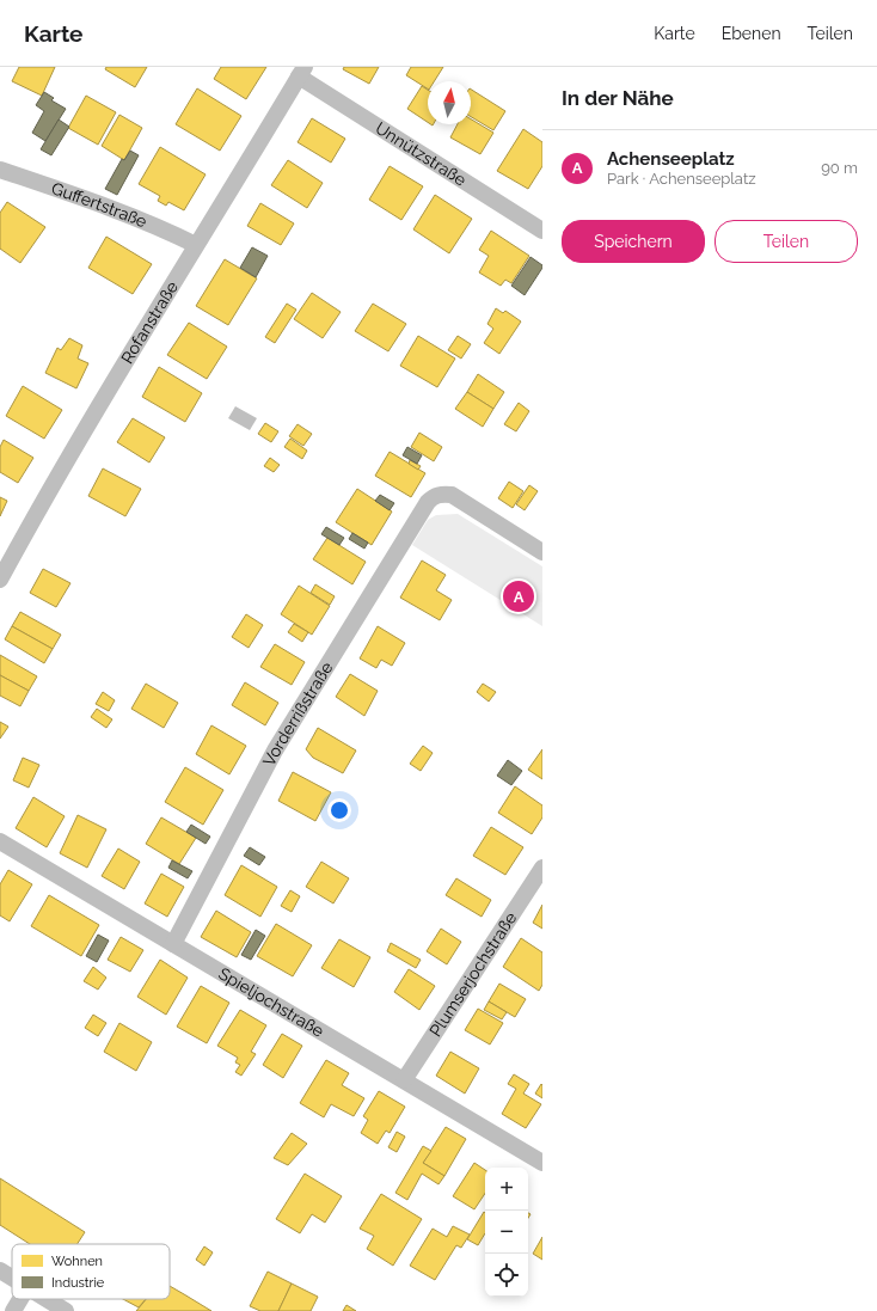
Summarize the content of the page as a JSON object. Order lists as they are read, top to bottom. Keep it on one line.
{"streets":{"street":["Unnützstraße","Guffertstraße","Rofanstraße","Vorderrißstraße","Plumserjochstraße","Spieljochstraße"]},"crossings":[["Unnützstraße","Rofanstraße"],["Guffertstraße","Rofanstraße"],["Vorderrißstraße","Spieljochstraße"],["Plumserjochstraße","Spieljochstraße"]],"legend":["Wohnen","Industrie"],"north":"top","page":{"header":"Karte","nav":["Karte","Ebenen","Teilen"],"heading":"In der Nähe","list":[{"mark":"A","name":"Achenseeplatz","note":"Park · Achenseeplatz","value":"90 m"}],"buttons":["Speichern","Teilen"],"pins":"A","map_buttons":["+","−"]}}
